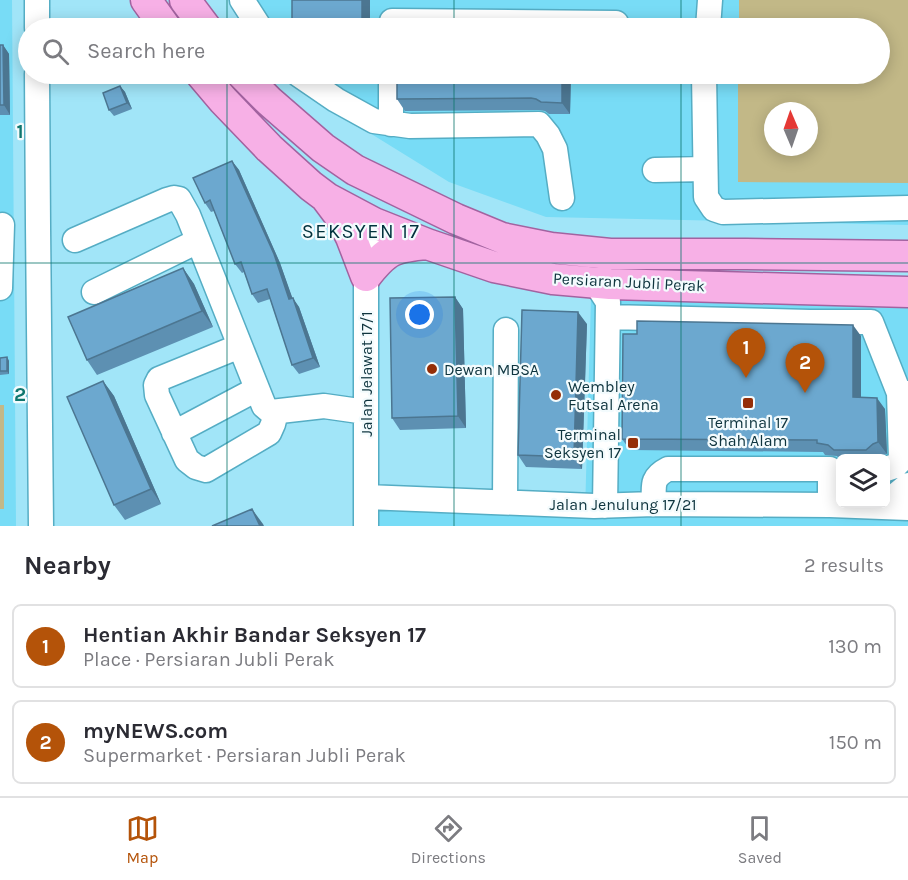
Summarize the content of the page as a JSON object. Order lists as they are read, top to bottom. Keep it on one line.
{"streets":{"main road":["Persiaran Jubli Perak"],"street":["Jalan Jelawat 17/1","Jalan Jenulung 17/21"]},"crossings":[["Persiaran Jubli Perak","Jalan Jelawat 17/1"],["Jalan Jelawat 17/1","Jalan Jenulung 17/21"]],"districts":["SEKSYEN 17"],"places":{"other":["Dewan MBSA","Wembley Futsal Arena"],"transit":["Terminal 17 Shah Alam","Terminal Seksyen 17"]},"north":"top","page":{"search":"Search here","pins":["1","2"],"heading":["Nearby","2 results"],"list":[{"mark":"1","name":"Hentian Akhir Bandar Seksyen 17","note":"Place · Persiaran Jubli Perak","value":"130 m"},{"mark":"2","name":"myNEWS.com","note":"Supermarket · Persiaran Jubli Perak","value":"150 m"}],"nav":["Map","Directions","Saved"]},"grid":{"rows":["1","2"]}}
